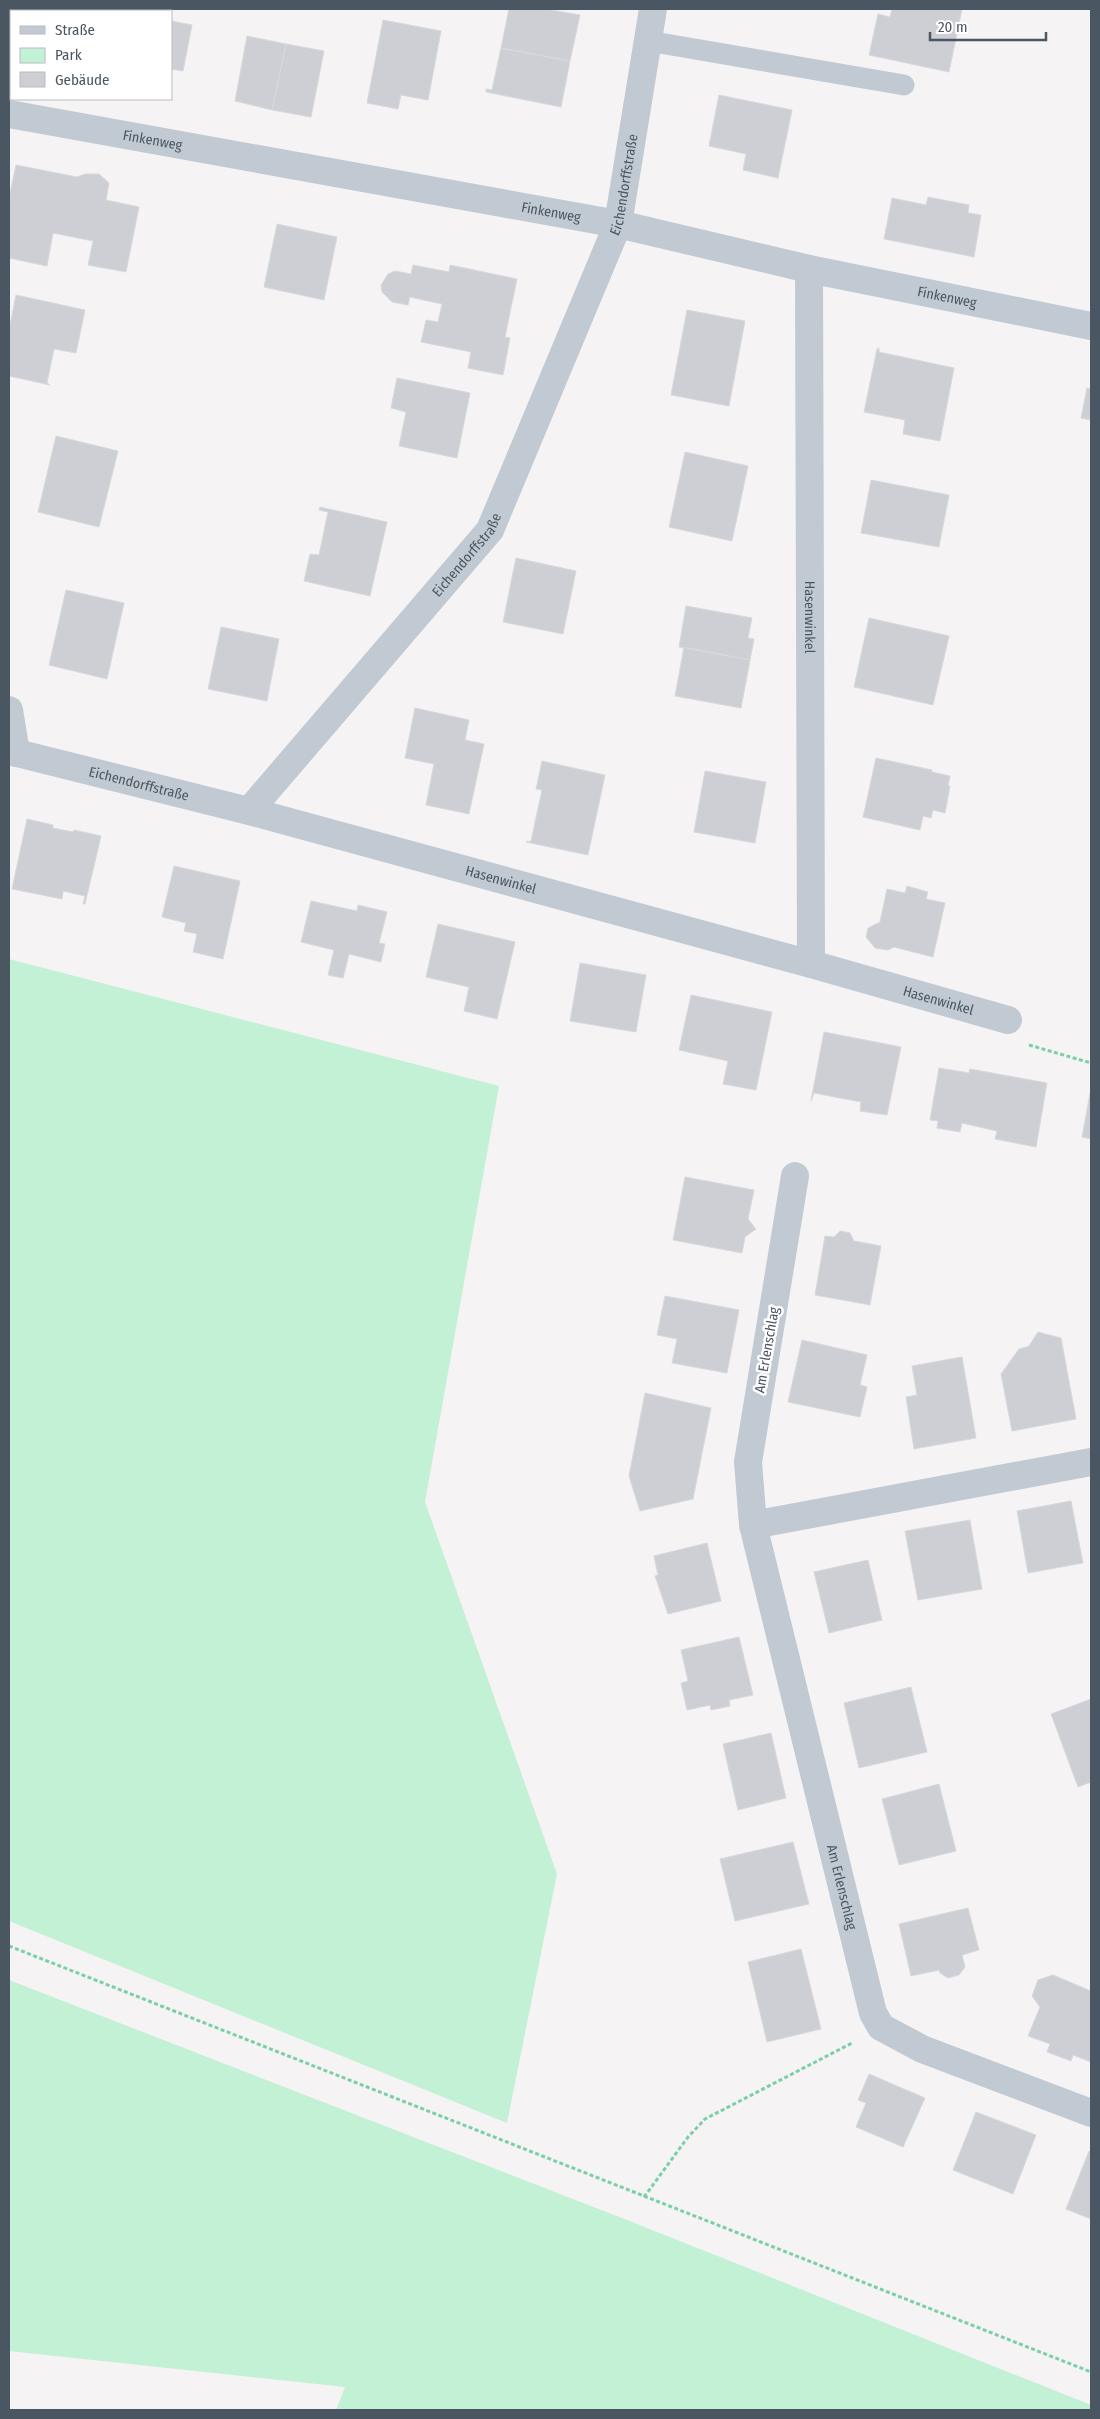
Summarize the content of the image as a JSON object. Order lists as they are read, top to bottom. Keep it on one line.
{"streets":{"street":["Finkenweg","Eichendorffstraße","Hasenwinkel","Am Erlenschlag"]},"crossings":[["Finkenweg","Eichendorffstraße"],["Finkenweg","Hasenwinkel"],["Eichendorffstraße","Hasenwinkel"]],"legend":["Straße","Park","Gebäude"],"scale_bar":"20 m"}
